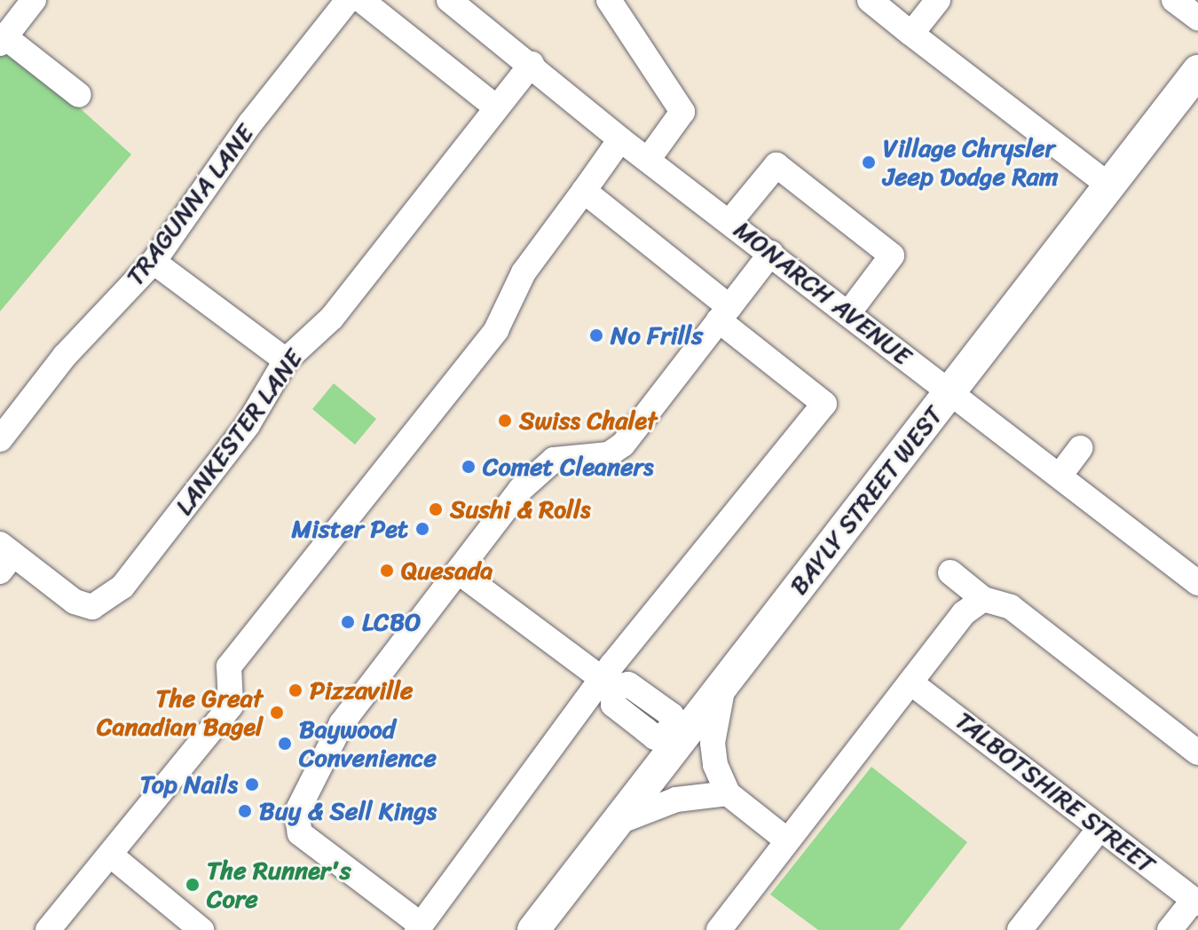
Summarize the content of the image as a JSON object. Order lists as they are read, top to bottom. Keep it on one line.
{"streets":{"main road":["BAYLY STREET WEST"],"street":["TRAGUNNA LANE","MONARCH AVENUE","LANKESTER LANE","TALBOTSHIRE STREET"]},"crossings":[["MONARCH AVENUE","LANKESTER LANE"],["MONARCH AVENUE","BAYLY STREET WEST"]],"places":["Village Chrysler Jeep Dodge Ram","No Frills","Swiss Chalet","Comet Cleaners","Sushi & Rolls","Mister Pet","Quesada","LCBO","Pizzaville","The Great Canadian Bagel","Baywood Convenience","Top Nails","Buy & Sell Kings","The Runner's Core"]}
